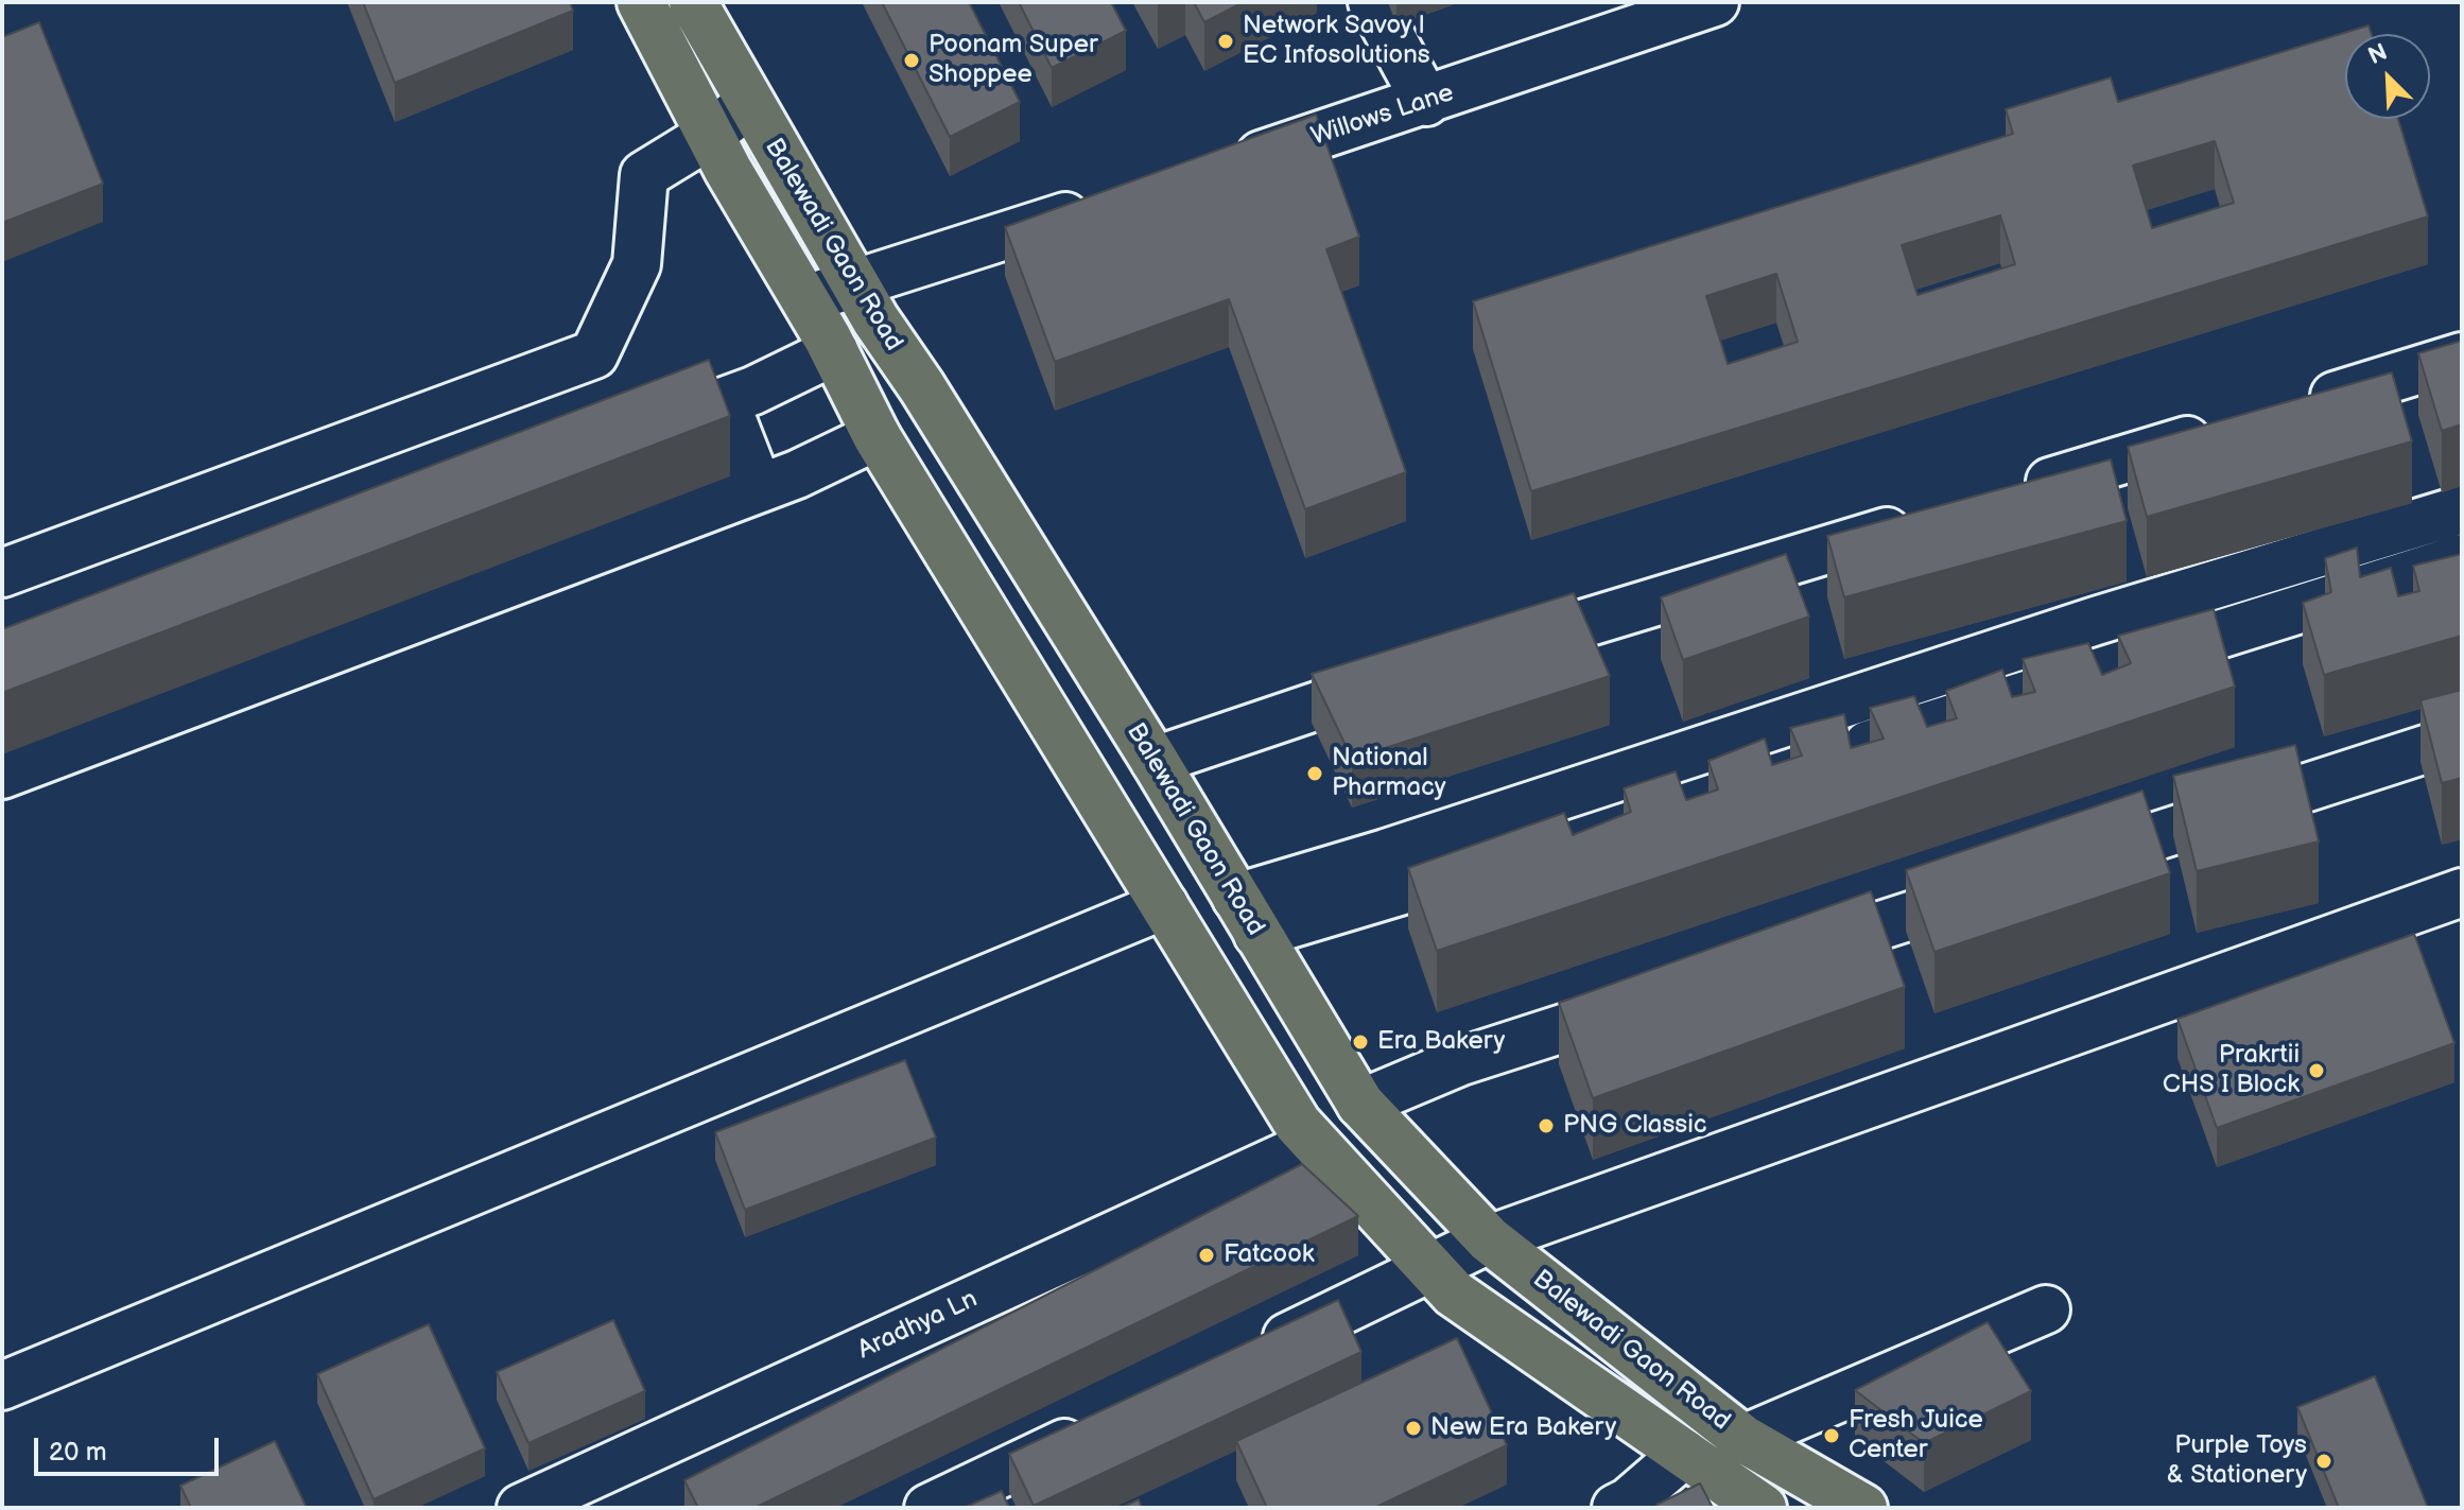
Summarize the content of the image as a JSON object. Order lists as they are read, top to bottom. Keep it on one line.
{"streets":{"main road":["Balewadi Gaon Road"],"street":["Willows Lane","Aradhya Ln"]},"crossings":[["Balewadi Gaon Road","Aradhya Ln"]],"places":["Network Savoy | EC Infosolutions","Poonam Super Shoppee","National Pharmacy","Era Bakery","Prakrtii CHS I Block","PNG Classic","Fatcook","New Era Bakery","Fresh Juice Center","Purple Toys & Stationery"],"scale_bar":"20 m","north":"top left"}
